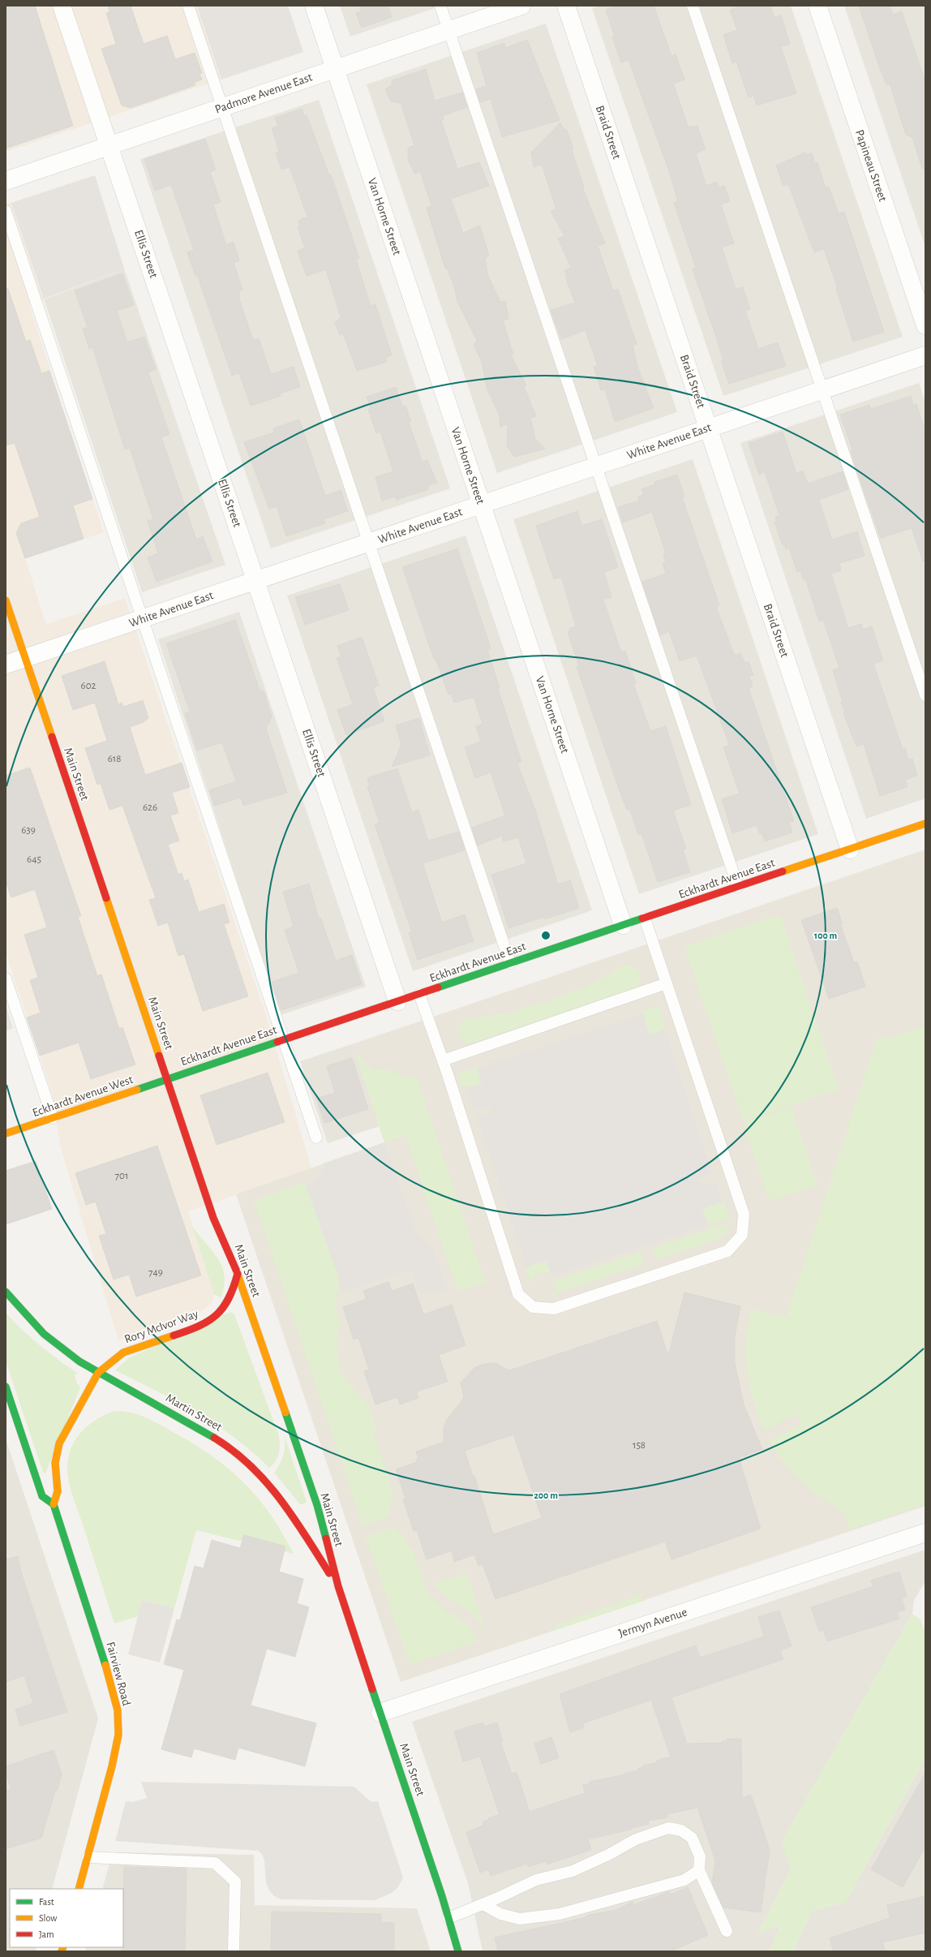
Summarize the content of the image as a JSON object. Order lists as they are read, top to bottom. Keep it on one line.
{"streets":{"main road":["Main Street","Eckhardt Avenue East","Eckhardt Avenue West","Rory McIvor Way","Martin Street","Fairview Road"],"street":["Padmore Avenue East","Braid Street","Papineau Street","Van Horne Street","Ellis Street","White Avenue East","Jermyn Avenue"]},"crossings":[["Padmore Avenue East","Van Horne Street"],["Padmore Avenue East","Ellis Street"],["Braid Street","White Avenue East"],["Braid Street","Eckhardt Avenue East"],["Van Horne Street","White Avenue East"],["Van Horne Street","Eckhardt Avenue East"],["Ellis Street","White Avenue East"],["Ellis Street","Eckhardt Avenue East"],["White Avenue East","Main Street"],["Main Street","Eckhardt Avenue East"],["Main Street","Eckhardt Avenue West"],["Main Street","Rory McIvor Way"],["Main Street","Martin Street"],["Main Street","Jermyn Avenue"],["Eckhardt Avenue East","Eckhardt Avenue West"],["Rory McIvor Way","Martin Street"],["Rory McIvor Way","Fairview Road"]],"house_numbers":["602","618","626","639","645","701","749","158"],"legend":["Fast","Slow","Jam"],"rings":["100 m","200 m"]}
